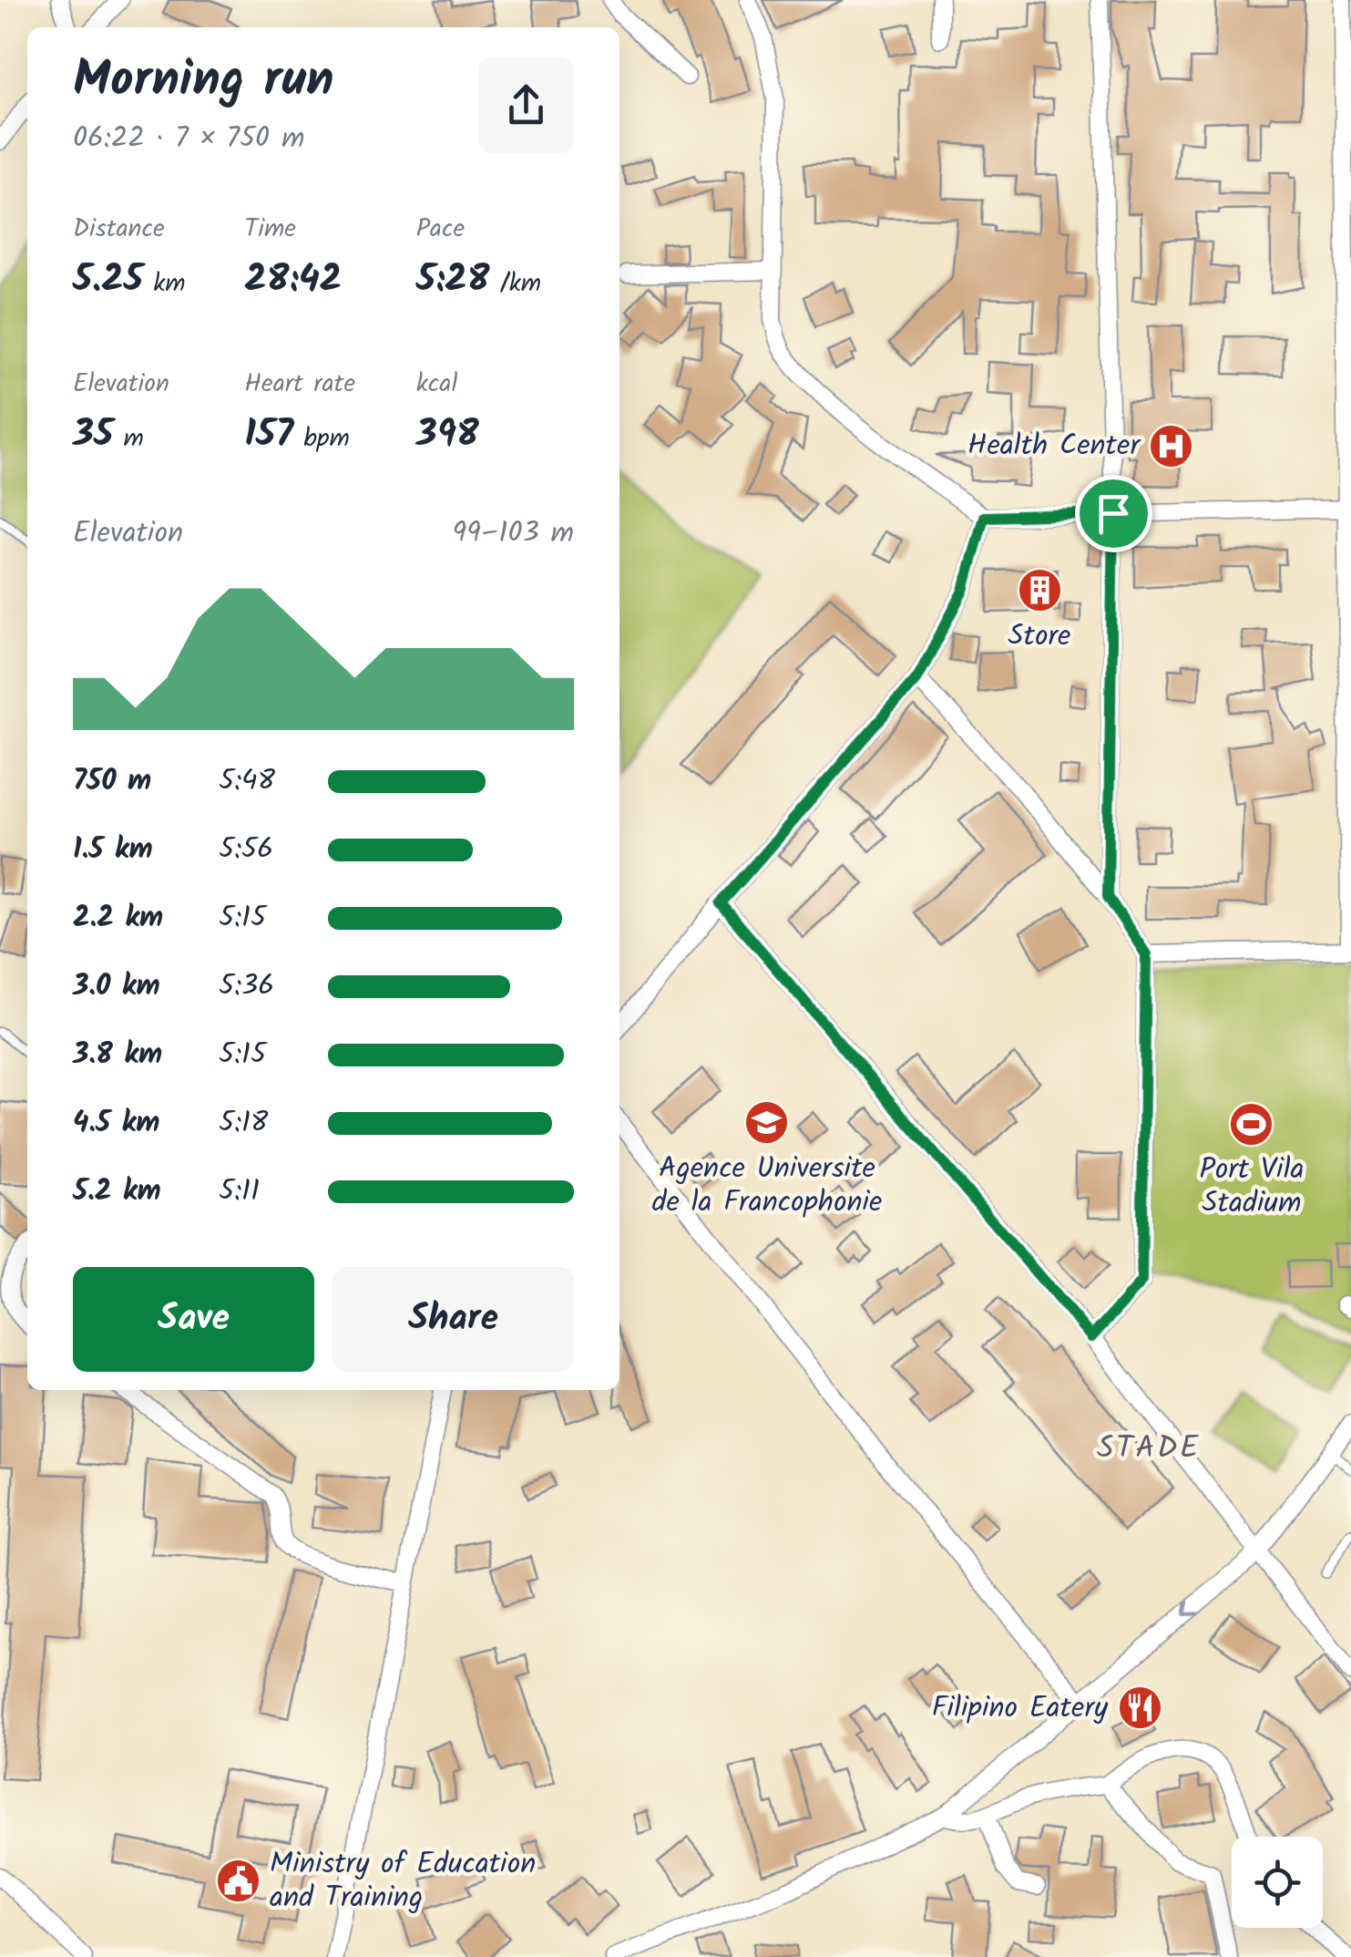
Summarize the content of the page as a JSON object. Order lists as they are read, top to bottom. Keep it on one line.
{"districts":["STADE"],"places":{"hospital":["Health Center"],"building":["Store"],"school or university":["Agence Universite de la Francophonie"],"sports":["Port Vila Stadium"],"restaurant":["Filipino Eatery"],"public building":["Ministry of Education and Training"]},"page":{"heading":["Morning run","06:22 · 7 × 750 m"],"stats":[["Distance","5.25 km"],["Time","28:42"],["Pace","5:28 /km"],["Elevation","35 m"],["Heart rate","157 bpm"],["kcal","398"]],"chart":["Elevation","99–103 m"],"list":[{"name":"750 m","note":"5:48"},{"name":"1.5 km","note":"5:56"},{"name":"2.2 km","note":"5:15"},{"name":"3.0 km","note":"5:36"},{"name":"3.8 km","note":"5:15"},{"name":"4.5 km","note":"5:18"},{"name":"5.2 km","note":"5:11"}],"buttons":["Save","Share"]}}
